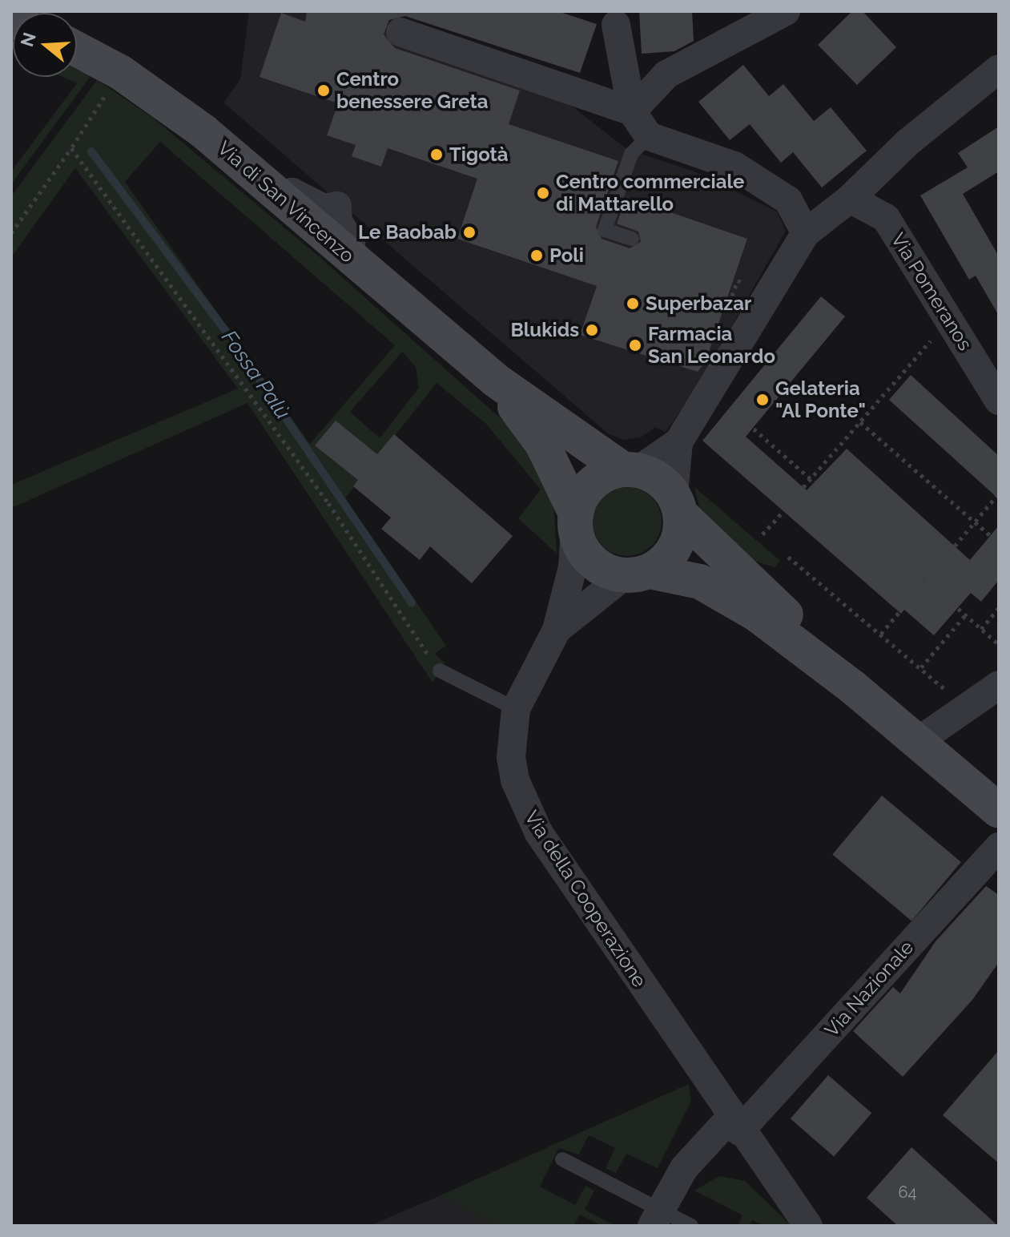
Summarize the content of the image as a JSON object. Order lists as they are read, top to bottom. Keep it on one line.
{"streets":{"main road":["Via di San Vincenzo"],"street":["Via Pomeranos","Via della Cooperazione","Via Nazionale"]},"crossings":[["Via di San Vincenzo","Via della Cooperazione"],["Via della Cooperazione","Via Nazionale"]],"water":["Fossa Palù"],"places":["Centro benessere Greta","Tigotà","Centro commerciale di Mattarello","Le Baobab","Poli","Superbazar","Blukids","Farmacia San Leonardo","Gelateria \"Al Ponte\""],"house_numbers":["64"],"north":"left"}
